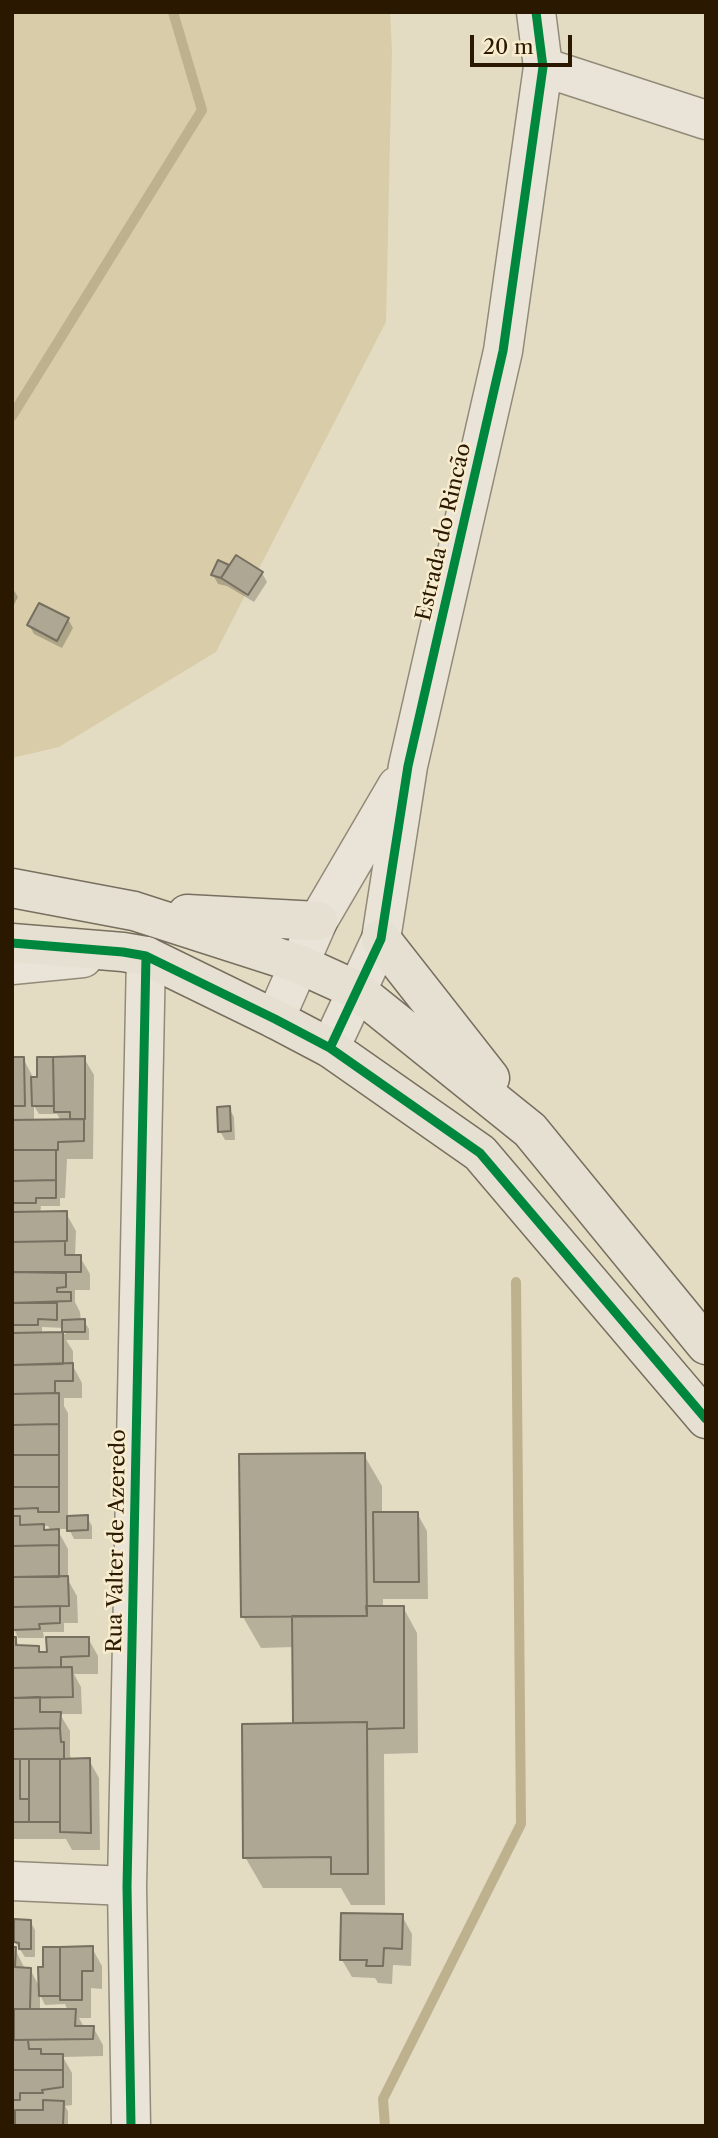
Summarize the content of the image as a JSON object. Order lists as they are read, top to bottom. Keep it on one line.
{"streets":{"street":["Estrada do Rincão","Rua Valter de Azeredo"]},"scale_bar":"20 m"}
